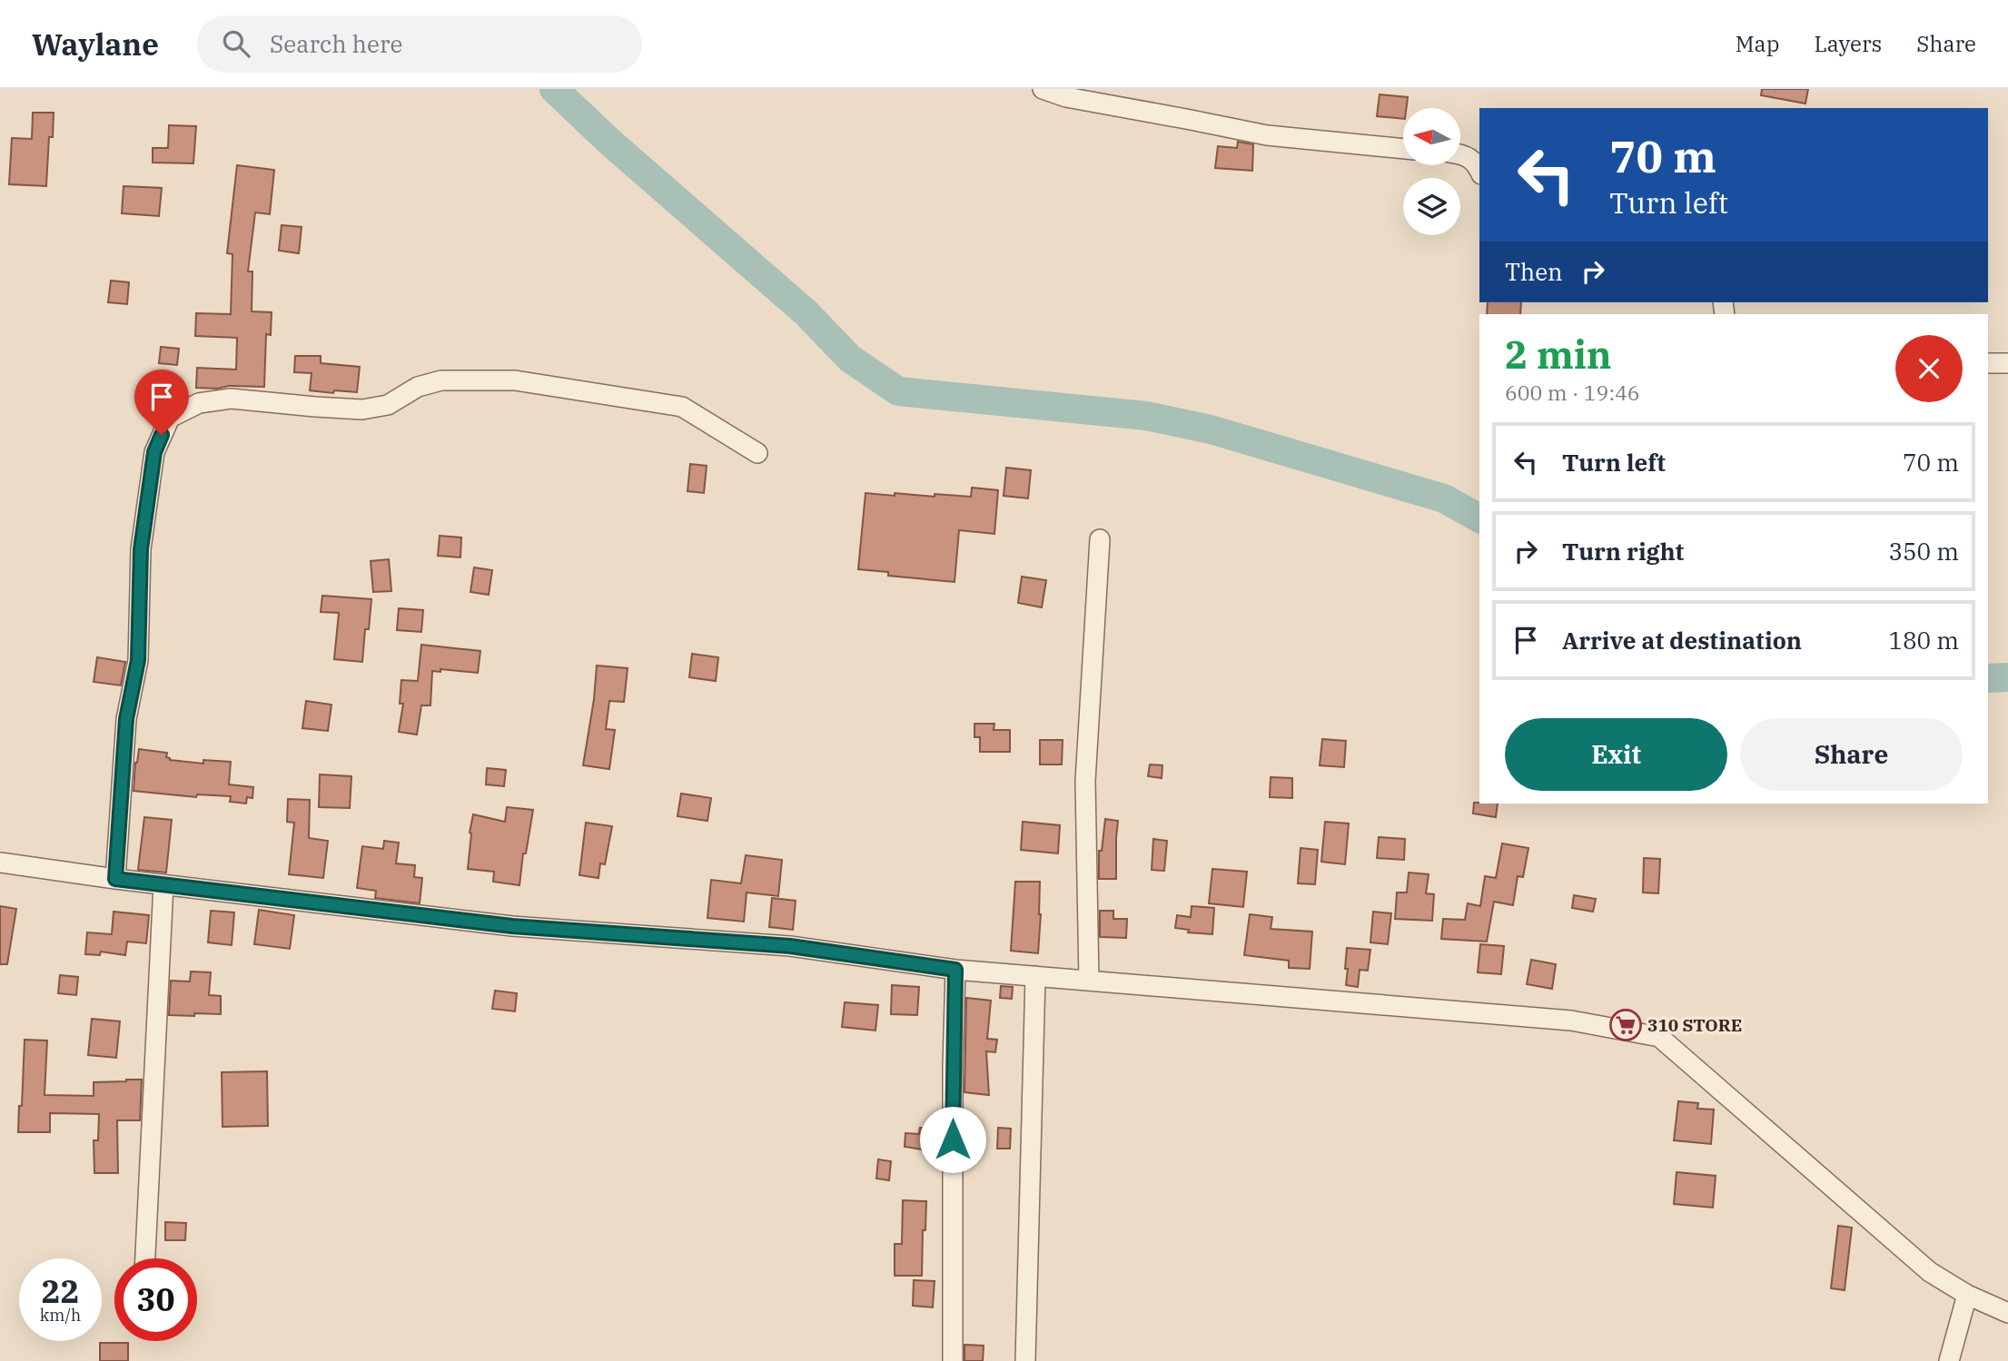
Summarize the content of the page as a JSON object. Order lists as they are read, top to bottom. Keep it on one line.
{"places":{"supermarket":["310 STORE"]},"north":"left","page":{"header":"Waylane","search":"Search here","nav":["Map","Layers","Share"],"turn":["70 m","Turn left"],"then":"Then","heading":["2 min","600 m · 19:46"],"list":[{"name":"Turn left","value":"70 m"},{"name":"Turn right","value":"350 m"},{"name":"Arrive at destination","value":"180 m"}],"buttons":["Exit","Share"],"speed":"22 km/h","limit":"30"}}
